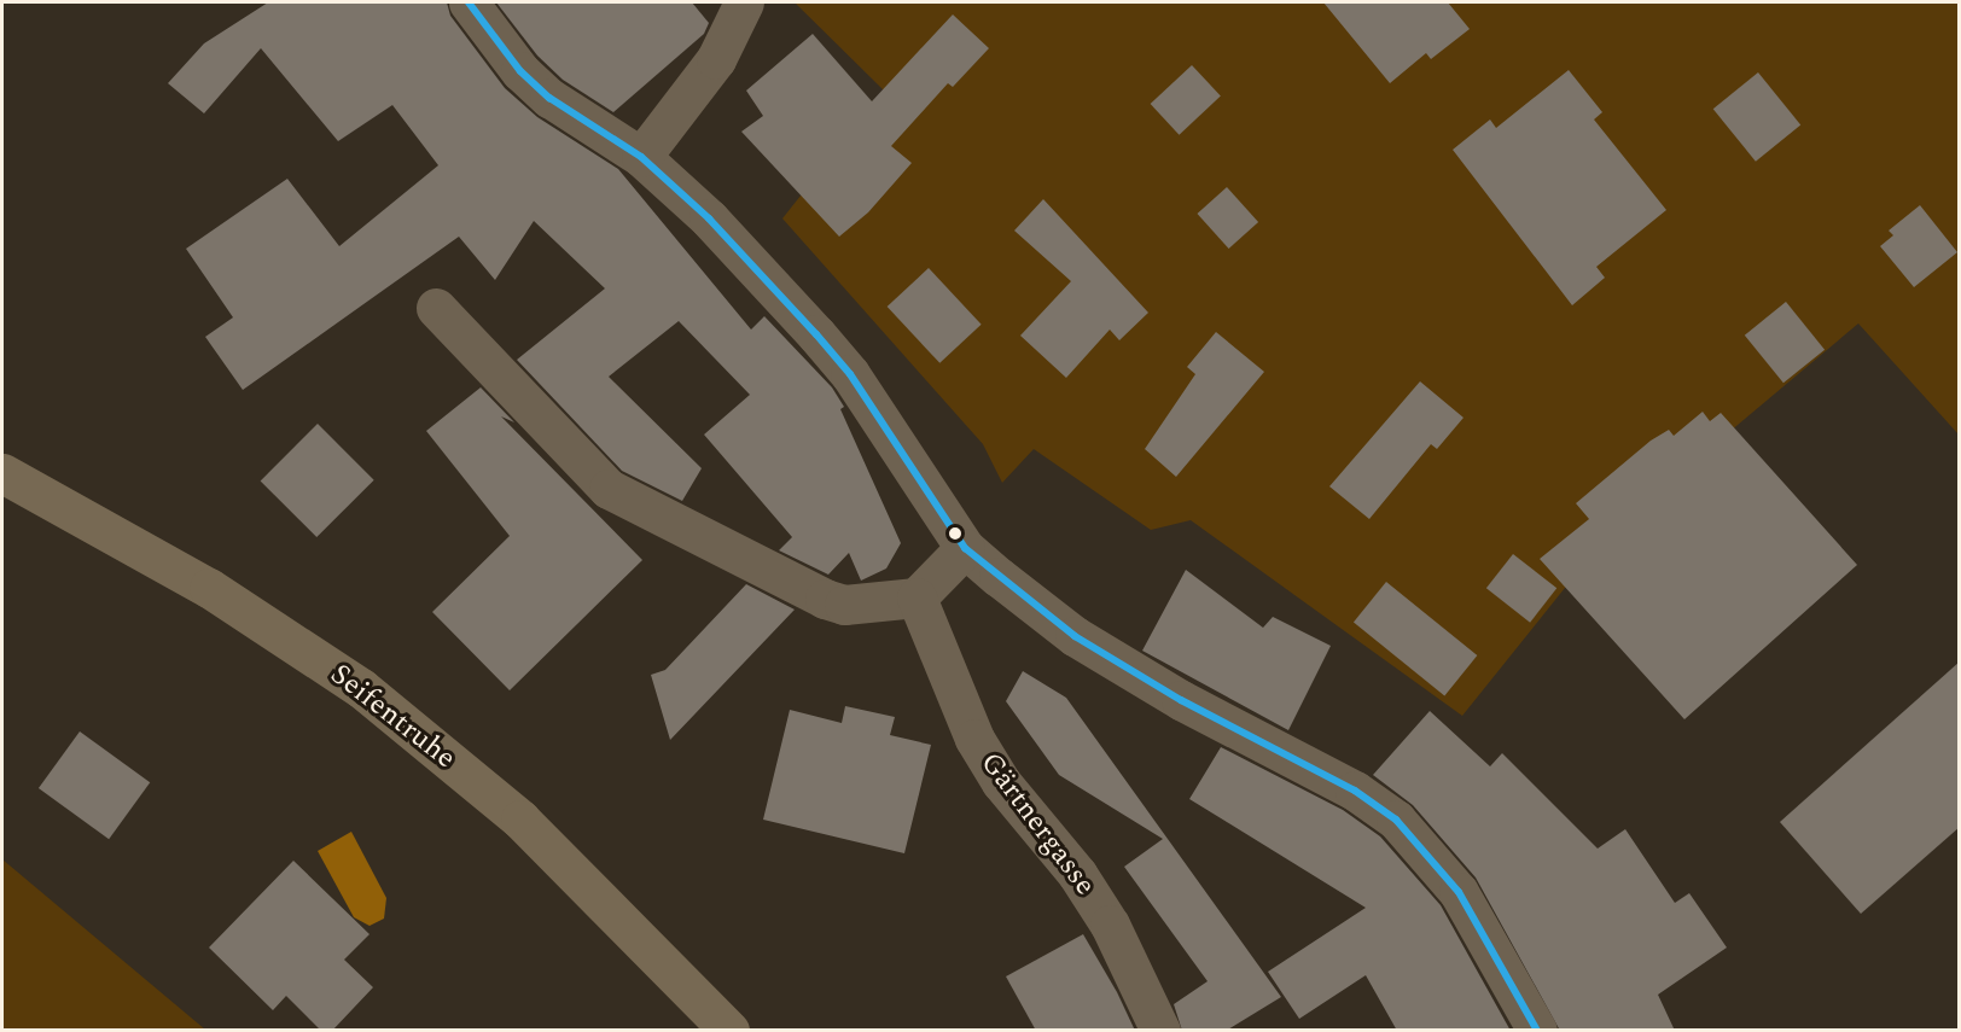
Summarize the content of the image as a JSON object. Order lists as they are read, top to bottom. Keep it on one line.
{"streets":{"main road":["Seifentruhe"],"street":["Gärtnergasse"]}}
